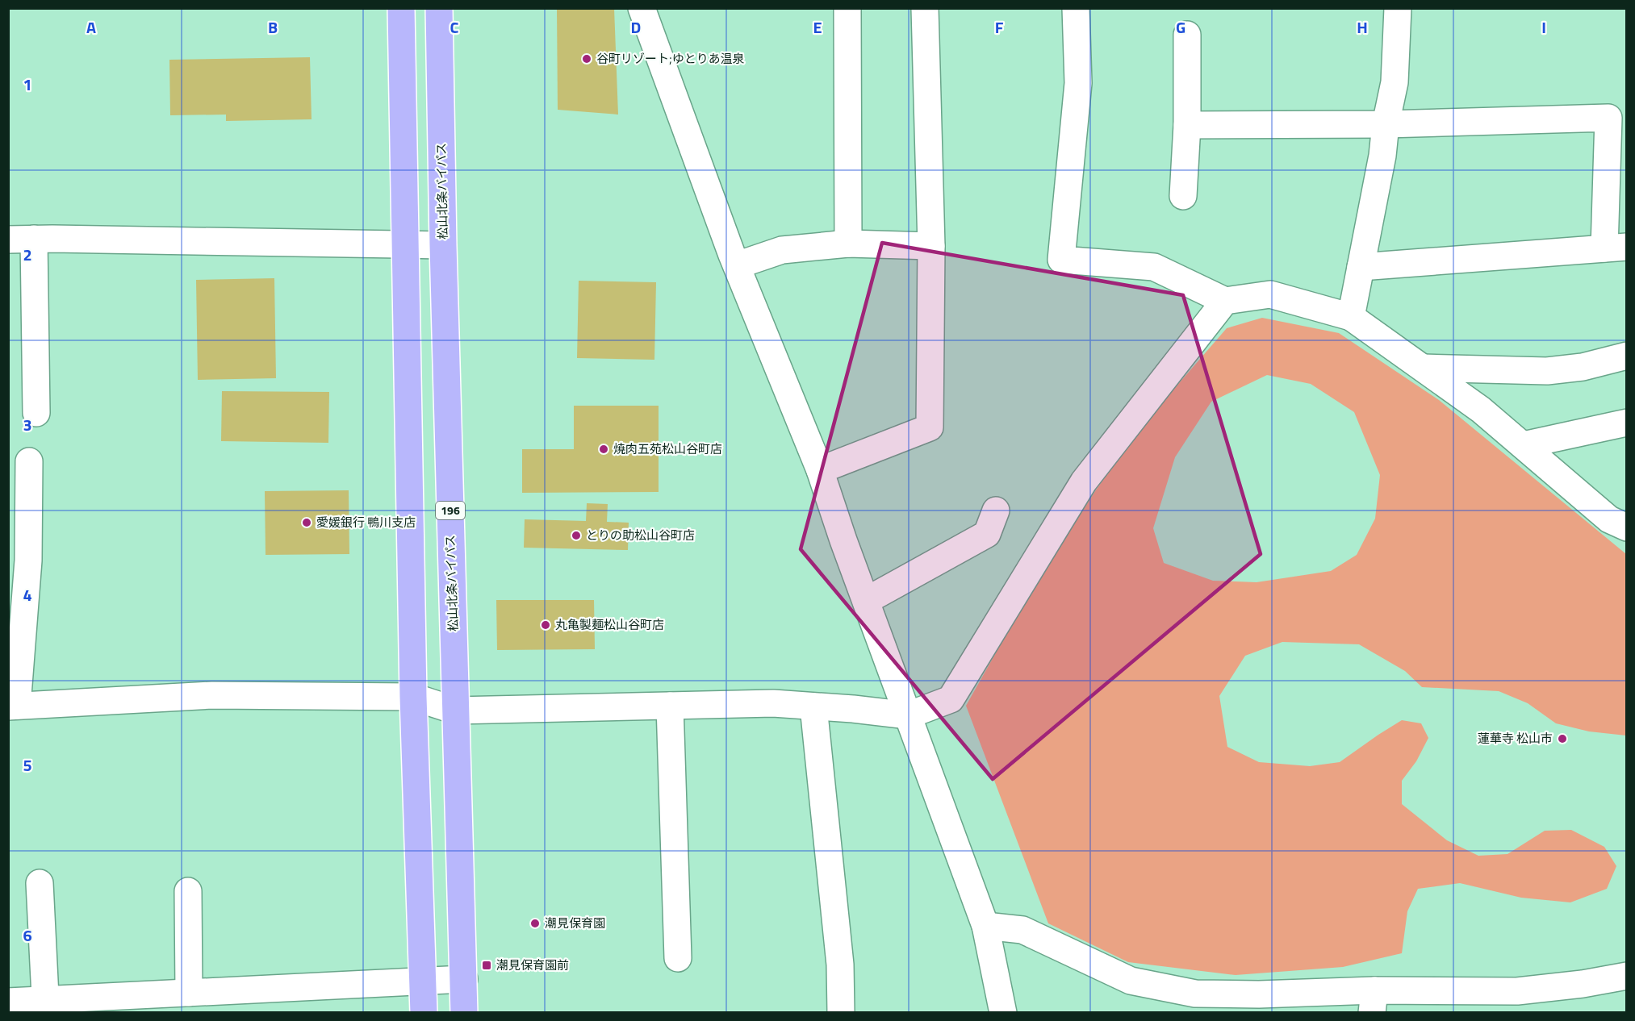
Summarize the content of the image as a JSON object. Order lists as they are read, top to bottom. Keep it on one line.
{"streets":{"highway":["松山北条バイパス","196"]},"places":{"other":["谷町リゾート;ゆとりあ温泉","焼肉五苑松山谷町店","愛媛銀行 鴨川支店","とりの助松山谷町店","丸亀製麺松山谷町店","蓮華寺 松山市","潮見保育園"],"transit":["潮見保育園前"]},"grid":{"columns":["A","B","C","D","E","F","G","H","I"],"rows":["1","2","3","4","5","6"]}}
